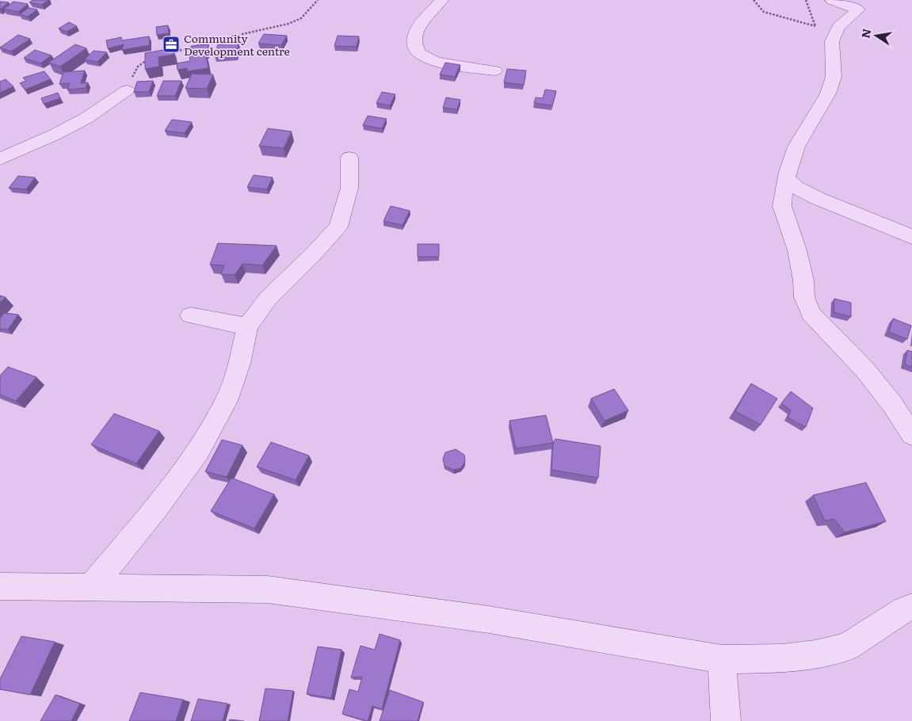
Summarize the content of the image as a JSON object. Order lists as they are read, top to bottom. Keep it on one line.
{"places":{"office":["Community Development centre"]},"north":"left"}
